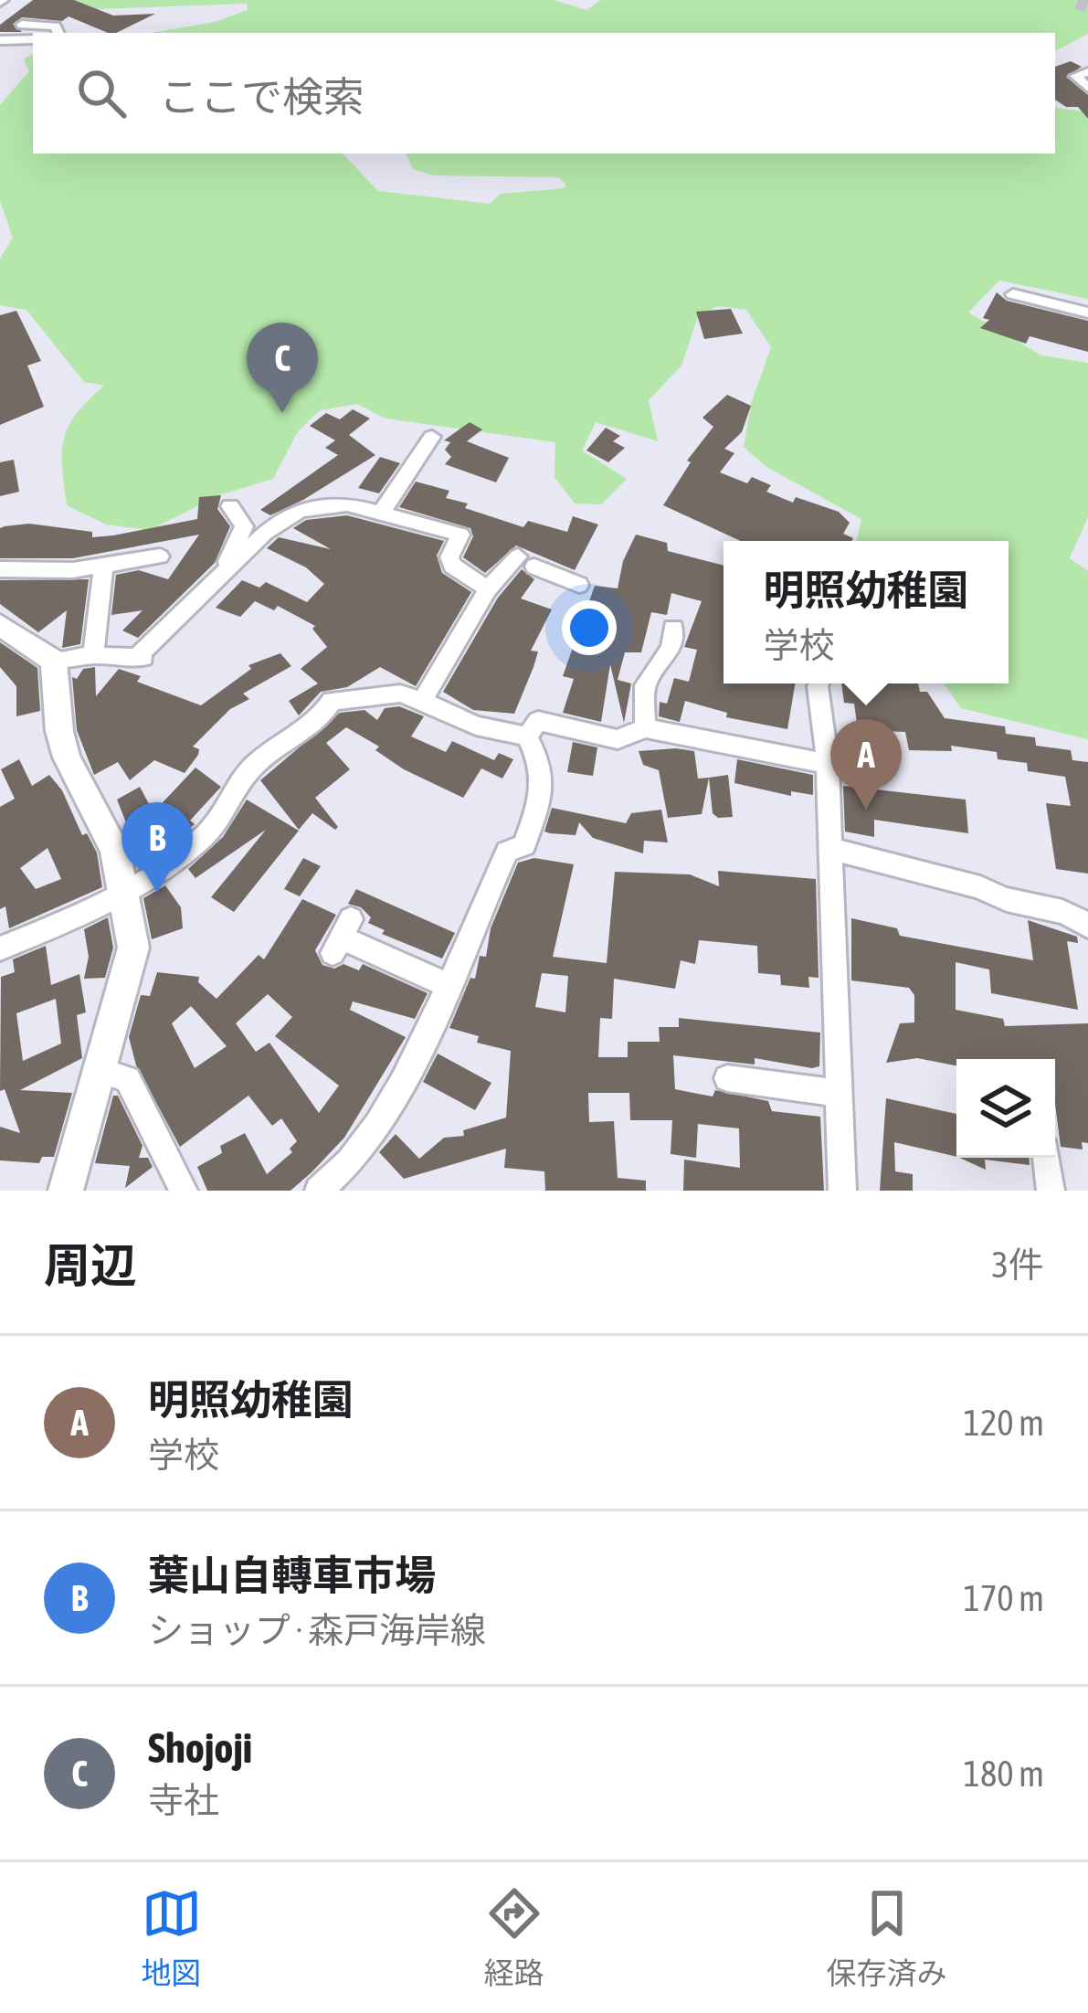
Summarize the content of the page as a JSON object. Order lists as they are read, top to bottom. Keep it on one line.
{"page":{"search":"ここで検索","pins":["C","A","B"],"popup":["明照幼稚園","学校"],"heading":["周辺","3件"],"list":[{"mark":"A","name":"明照幼稚園","note":"学校","value":"120 m"},{"mark":"B","name":"葉山自轉車市場","note":"ショップ · 森戸海岸線","value":"170 m"},{"mark":"C","name":"Shojoji","note":"寺社","value":"180 m"}],"nav":["地図","経路","保存済み"]}}
